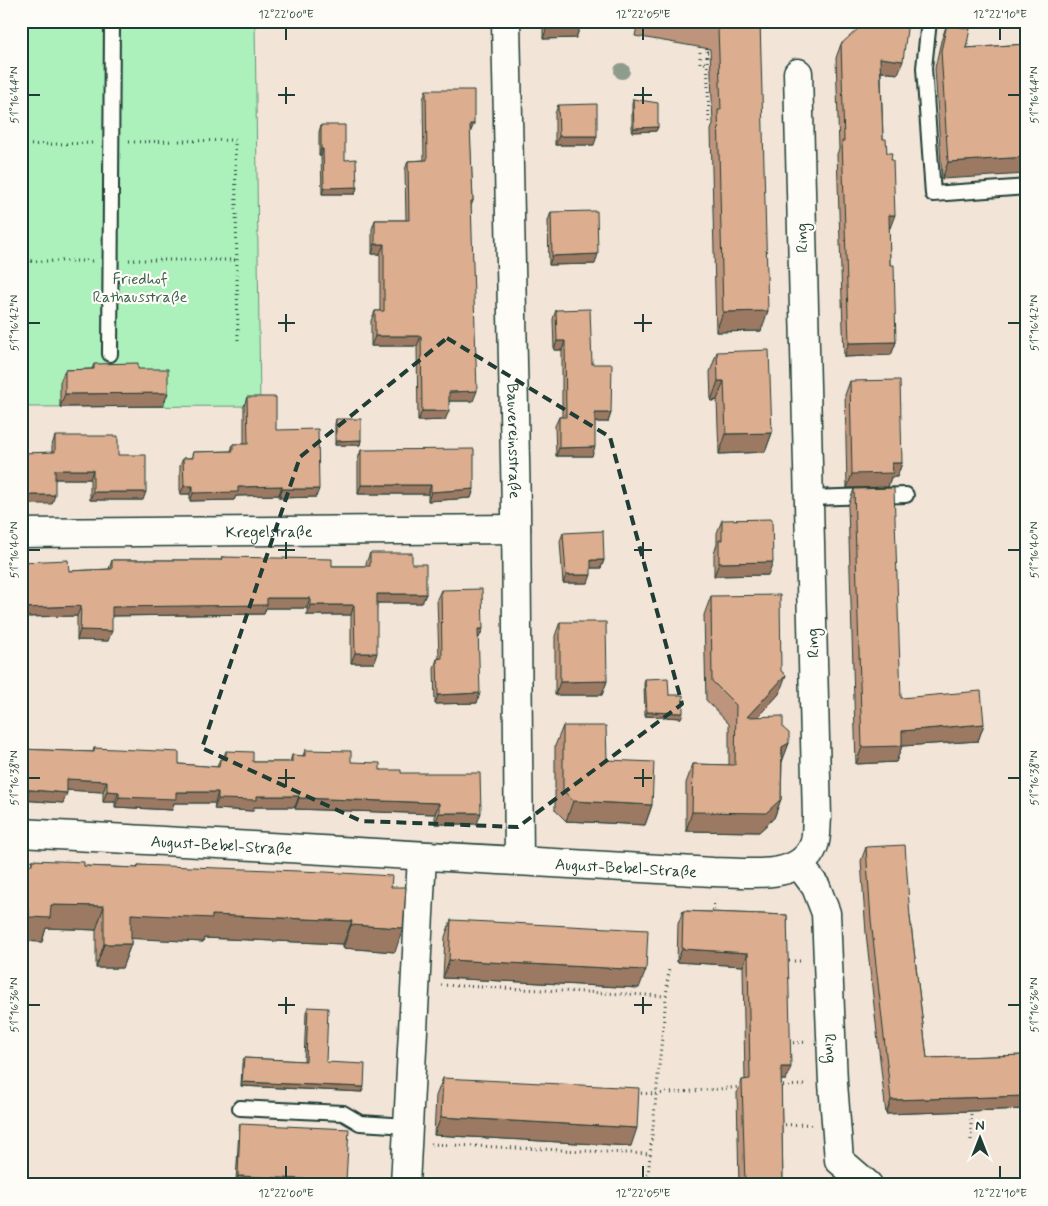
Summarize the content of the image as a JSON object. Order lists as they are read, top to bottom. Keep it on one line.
{"streets":{"street":["Ring","Bauvereinsstraße","Kregelstraße","August-Bebel-Straße"]},"crossings":[["Ring","August-Bebel-Straße"],["Bauvereinsstraße","Kregelstraße"],["Bauvereinsstraße","August-Bebel-Straße"]],"parks":["Friedhof Rathausstraße"],"north":"top","coordinates":["12°22'00\"E","12°22'05\"E","12°22'10\"E","51°16'44\"N","51°16'42\"N","51°16'40\"N","51°16'38\"N","51°16'36\"N"]}
